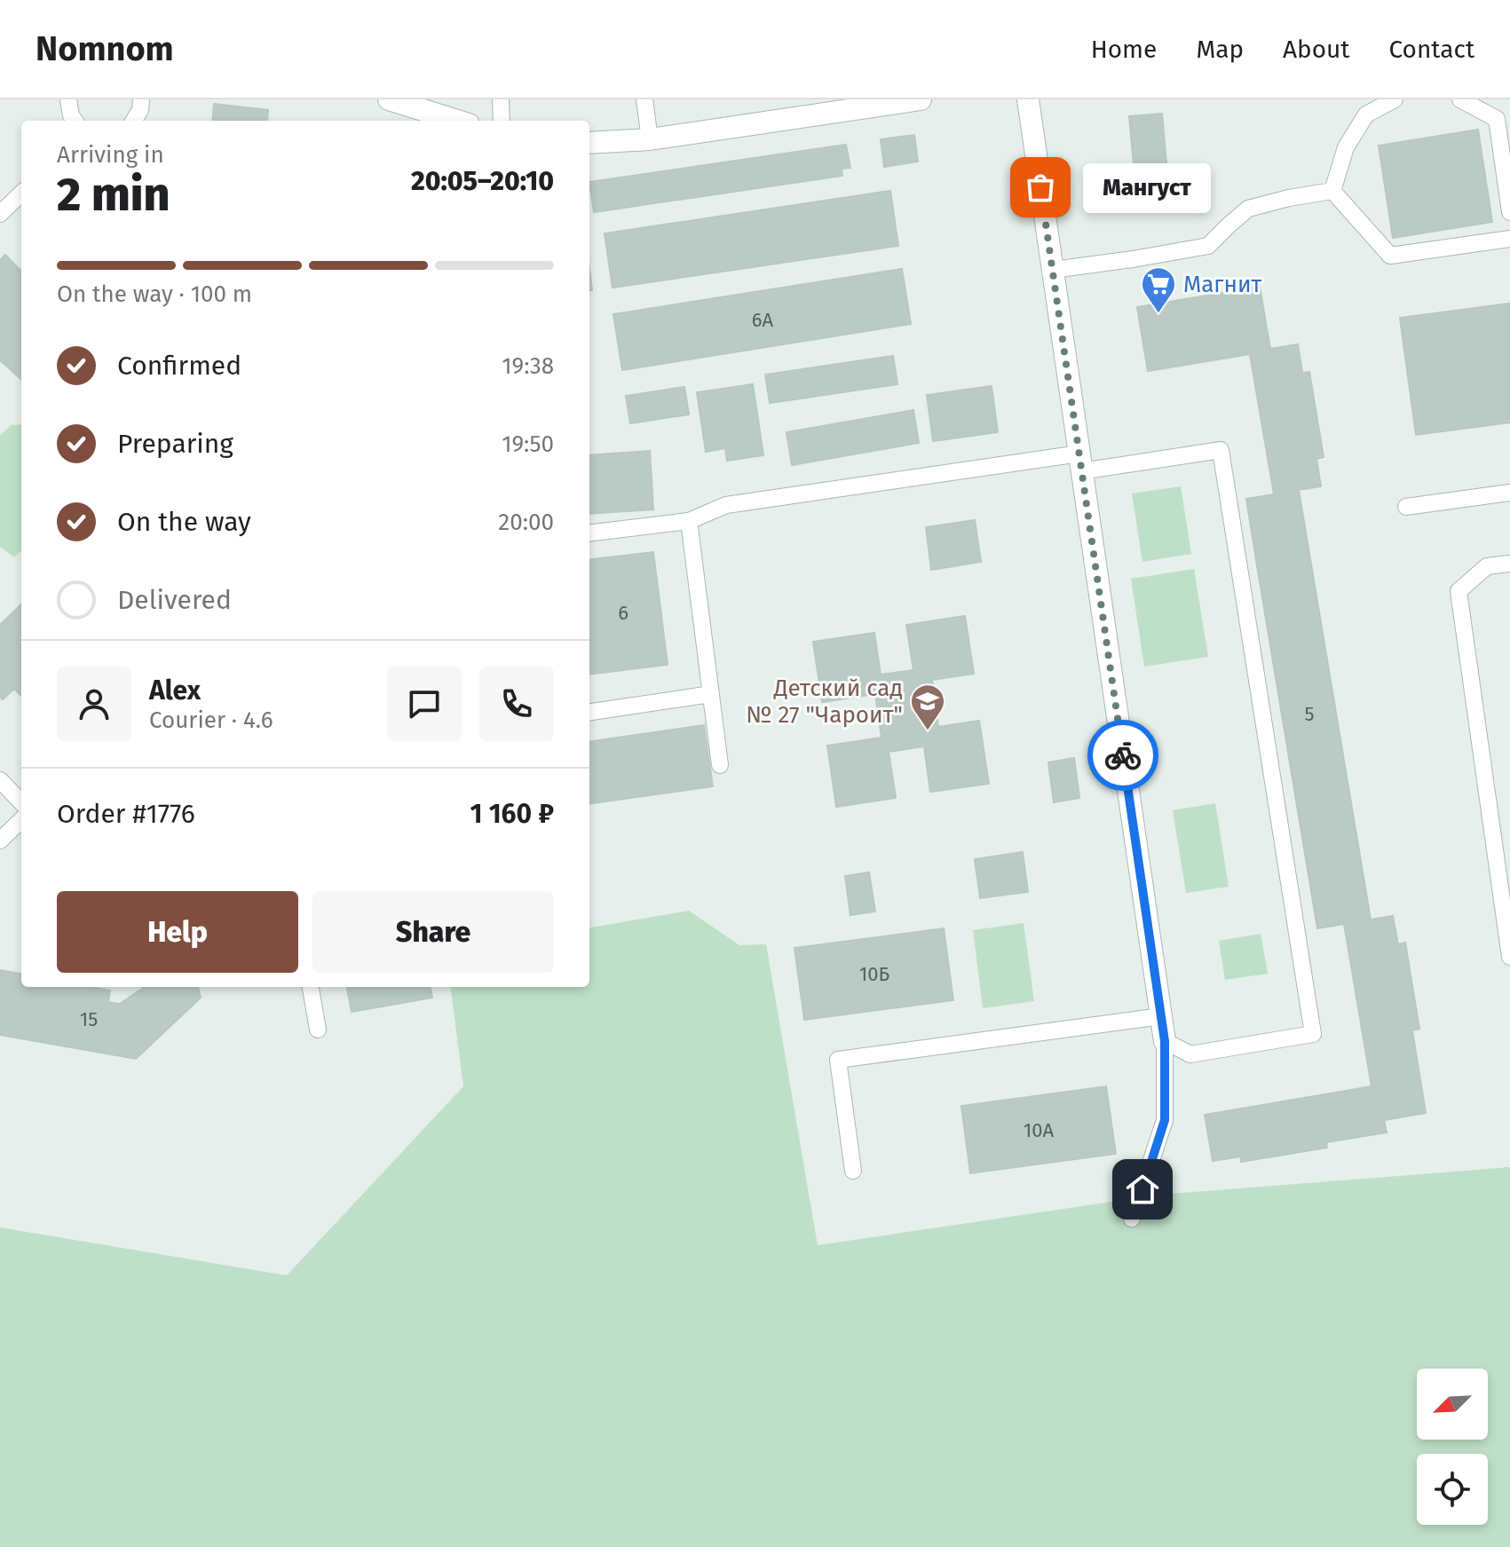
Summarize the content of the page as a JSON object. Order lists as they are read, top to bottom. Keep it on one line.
{"places":{"other":["Мангуст"],"supermarket":["Магнит"],"school or university":["Детский сад № 27 \"Чароит\""]},"house_numbers":["6А","6","5","10Б","15","10А"],"north":"bottom left","page":{"header":"Nomnom","nav":["Home","Map","About","Contact"],"heading":["2 min","Arriving in","20:05–20:10"],"panel":["Alex","Courier · 4.6","Order #1776","1 160 ₽"],"bubble":"Мангуст","bar":"On the way · 100 m","list":[["Confirmed","19:38"],["Preparing","19:50"],["On the way","20:00"],"Delivered"],"buttons":["Help","Share"]}}
